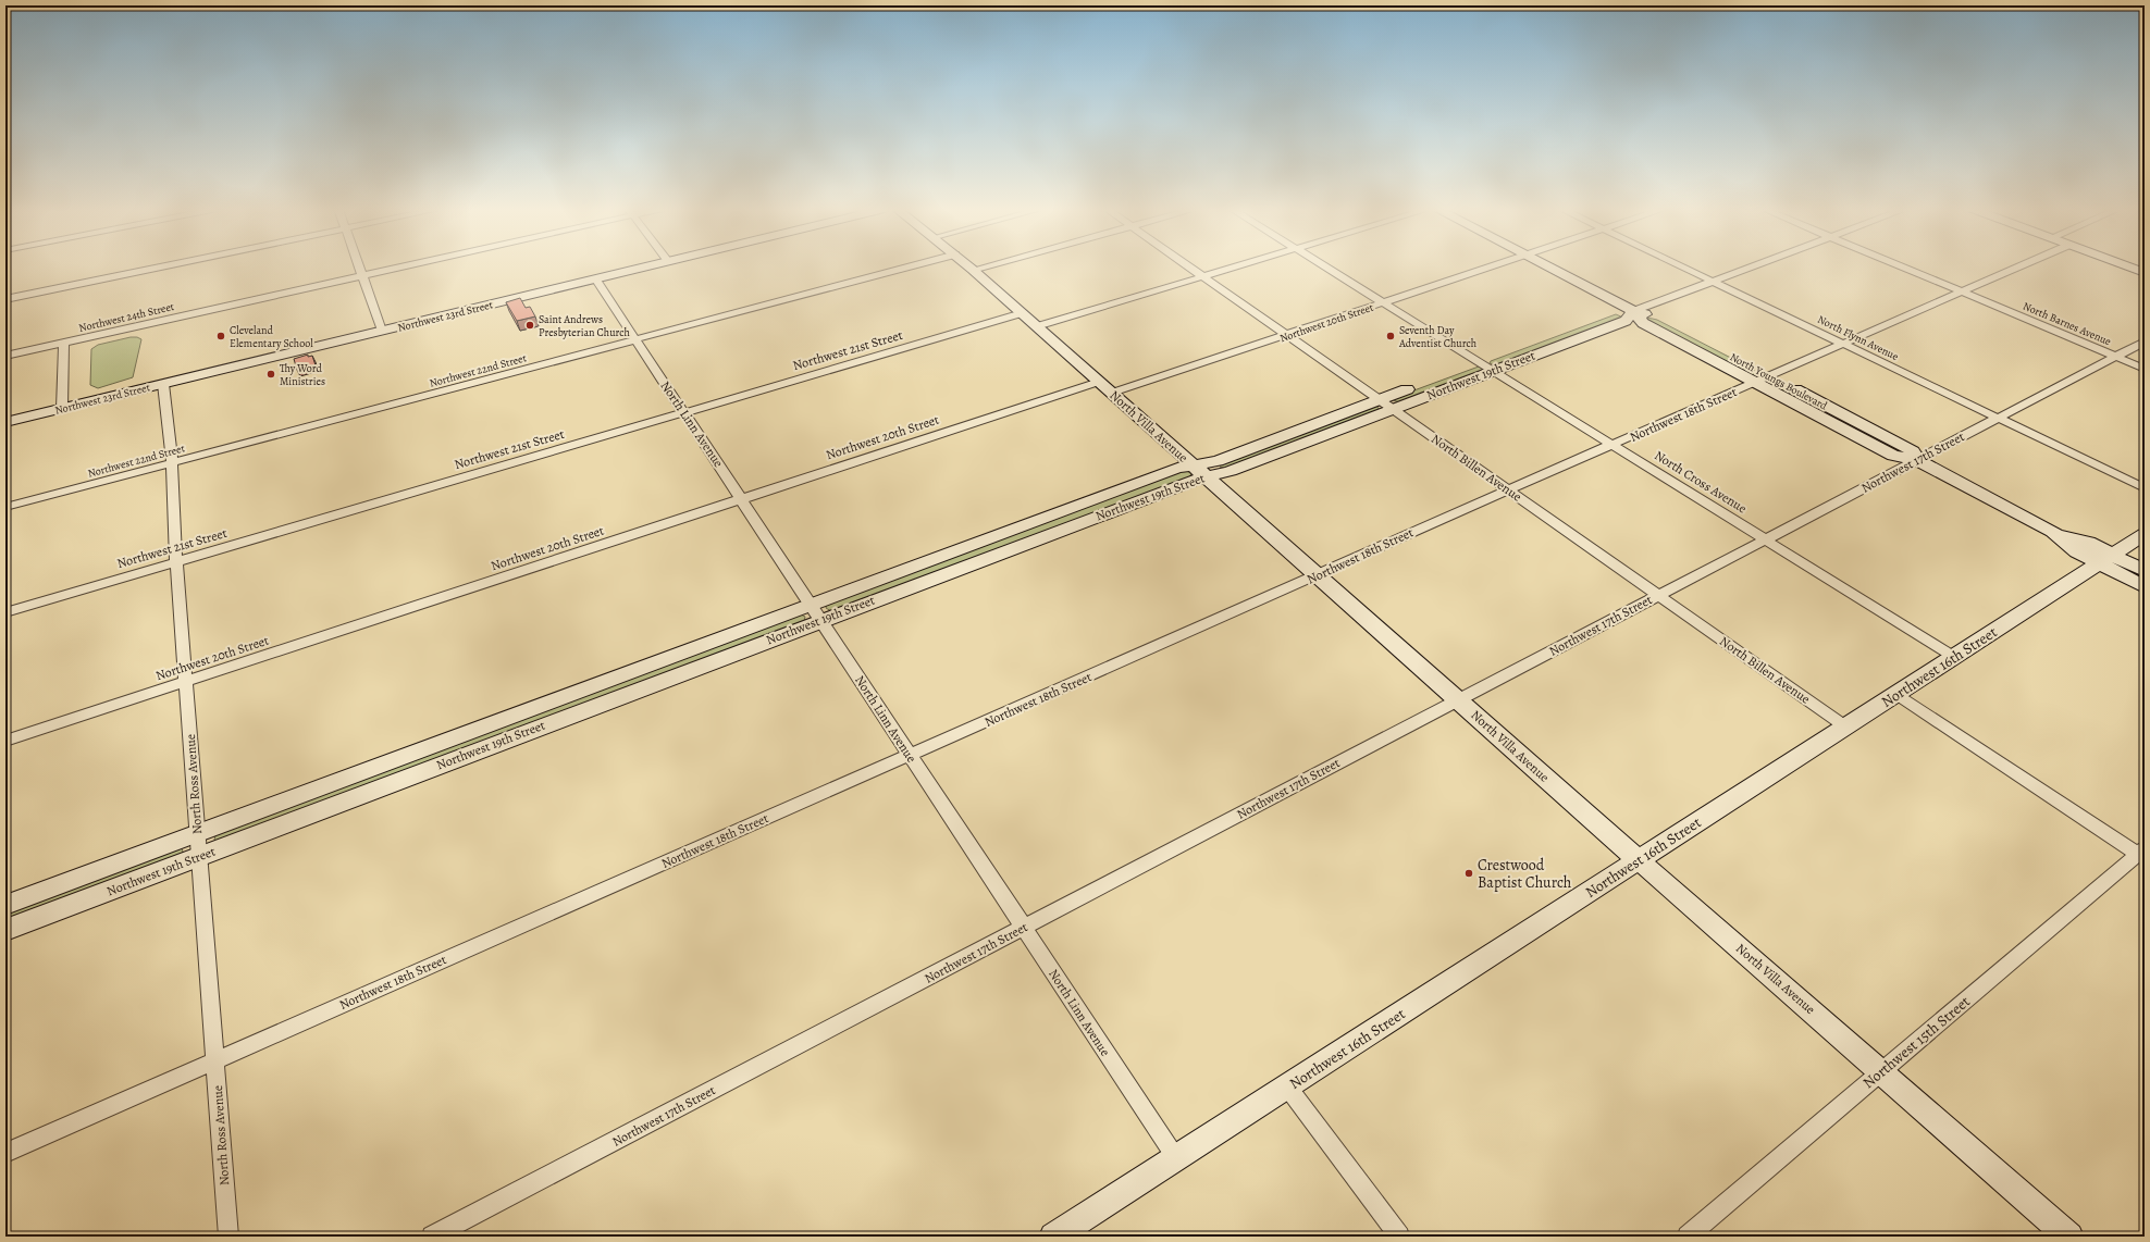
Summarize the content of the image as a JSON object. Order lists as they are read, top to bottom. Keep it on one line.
{"streets":{"street":["Northwest 23rd Street","Northwest 24th Street","Northwest 20th Street","North Barnes Avenue","North Flynn Avenue","Northwest 21st Street","Northwest 22nd Street","Northwest 19th Street","North Youngs Boulevard","Northwest 18th Street","North Linn Avenue","North Villa Avenue","Northwest 17th Street","North Billen Avenue","North Cross Avenue","Northwest 16th Street","North Ross Avenue","Northwest 15th Street"]},"crossings":[["Northwest 23rd Street","North Linn Avenue"],["Northwest 23rd Street","North Ross Avenue"],["Northwest 20th Street","North Linn Avenue"],["Northwest 20th Street","North Villa Avenue"],["Northwest 20th Street","North Billen Avenue"],["Northwest 20th Street","North Cross Avenue"],["Northwest 20th Street","North Ross Avenue"],["North Barnes Avenue","Northwest 18th Street"],["North Barnes Avenue","Northwest 17th Street"],["North Flynn Avenue","Northwest 19th Street"],["North Flynn Avenue","Northwest 18th Street"],["North Flynn Avenue","Northwest 17th Street"],["Northwest 21st Street","North Linn Avenue"],["Northwest 21st Street","North Villa Avenue"],["Northwest 21st Street","North Billen Avenue"],["Northwest 21st Street","North Ross Avenue"],["Northwest 22nd Street","North Linn Avenue"],["Northwest 22nd Street","North Ross Avenue"],["Northwest 19th Street","North Youngs Boulevard"],["Northwest 19th Street","North Linn Avenue"],["Northwest 19th Street","North Villa Avenue"],["Northwest 19th Street","North Billen Avenue"],["Northwest 19th Street","North Cross Avenue"],["Northwest 19th Street","North Ross Avenue"],["North Youngs Boulevard","Northwest 18th Street"],["North Youngs Boulevard","Northwest 17th Street"],["North Youngs Boulevard","Northwest 16th Street"],["Northwest 18th Street","North Linn Avenue"],["Northwest 18th Street","North Villa Avenue"],["Northwest 18th Street","North Billen Avenue"],["Northwest 18th Street","North Cross Avenue"],["Northwest 18th Street","North Ross Avenue"],["North Linn Avenue","Northwest 17th Street"],["North Linn Avenue","Northwest 16th Street"],["North Villa Avenue","Northwest 17th Street"],["North Villa Avenue","Northwest 16th Street"],["North Villa Avenue","Northwest 15th Street"],["Northwest 17th Street","North Billen Avenue"],["Northwest 17th Street","North Cross Avenue"],["North Billen Avenue","Northwest 16th Street"],["North Cross Avenue","Northwest 16th Street"]],"places":["Saint Andrews Presbyterian Church","Cleveland Elementary School","Seventh Day Adventist Church","Thy Word Ministries","Crestwood Baptist Church"]}
